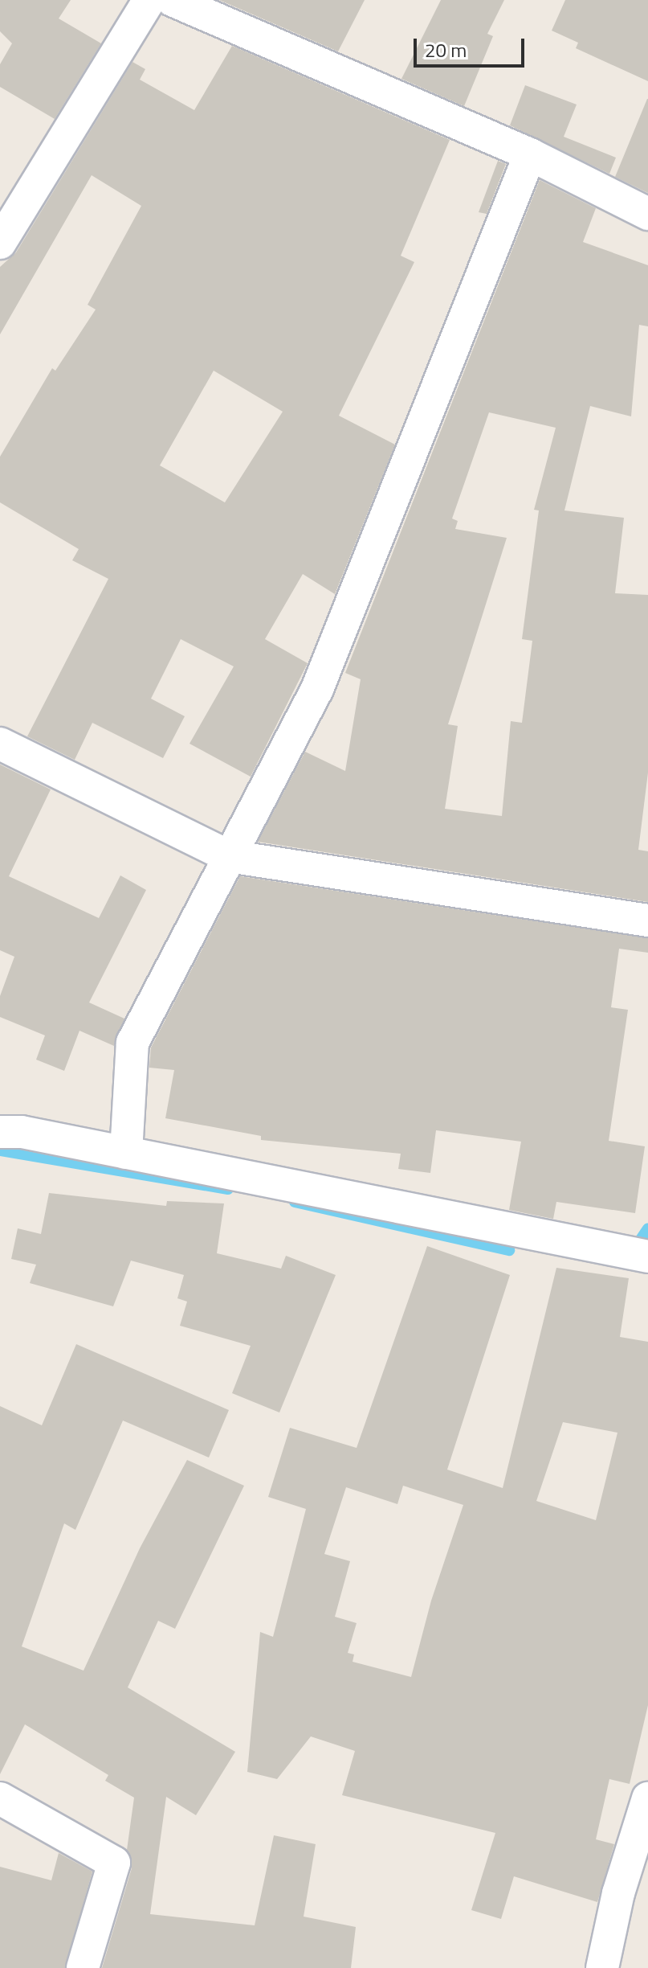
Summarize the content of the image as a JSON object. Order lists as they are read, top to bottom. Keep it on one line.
{"scale_bar":"20 m"}
